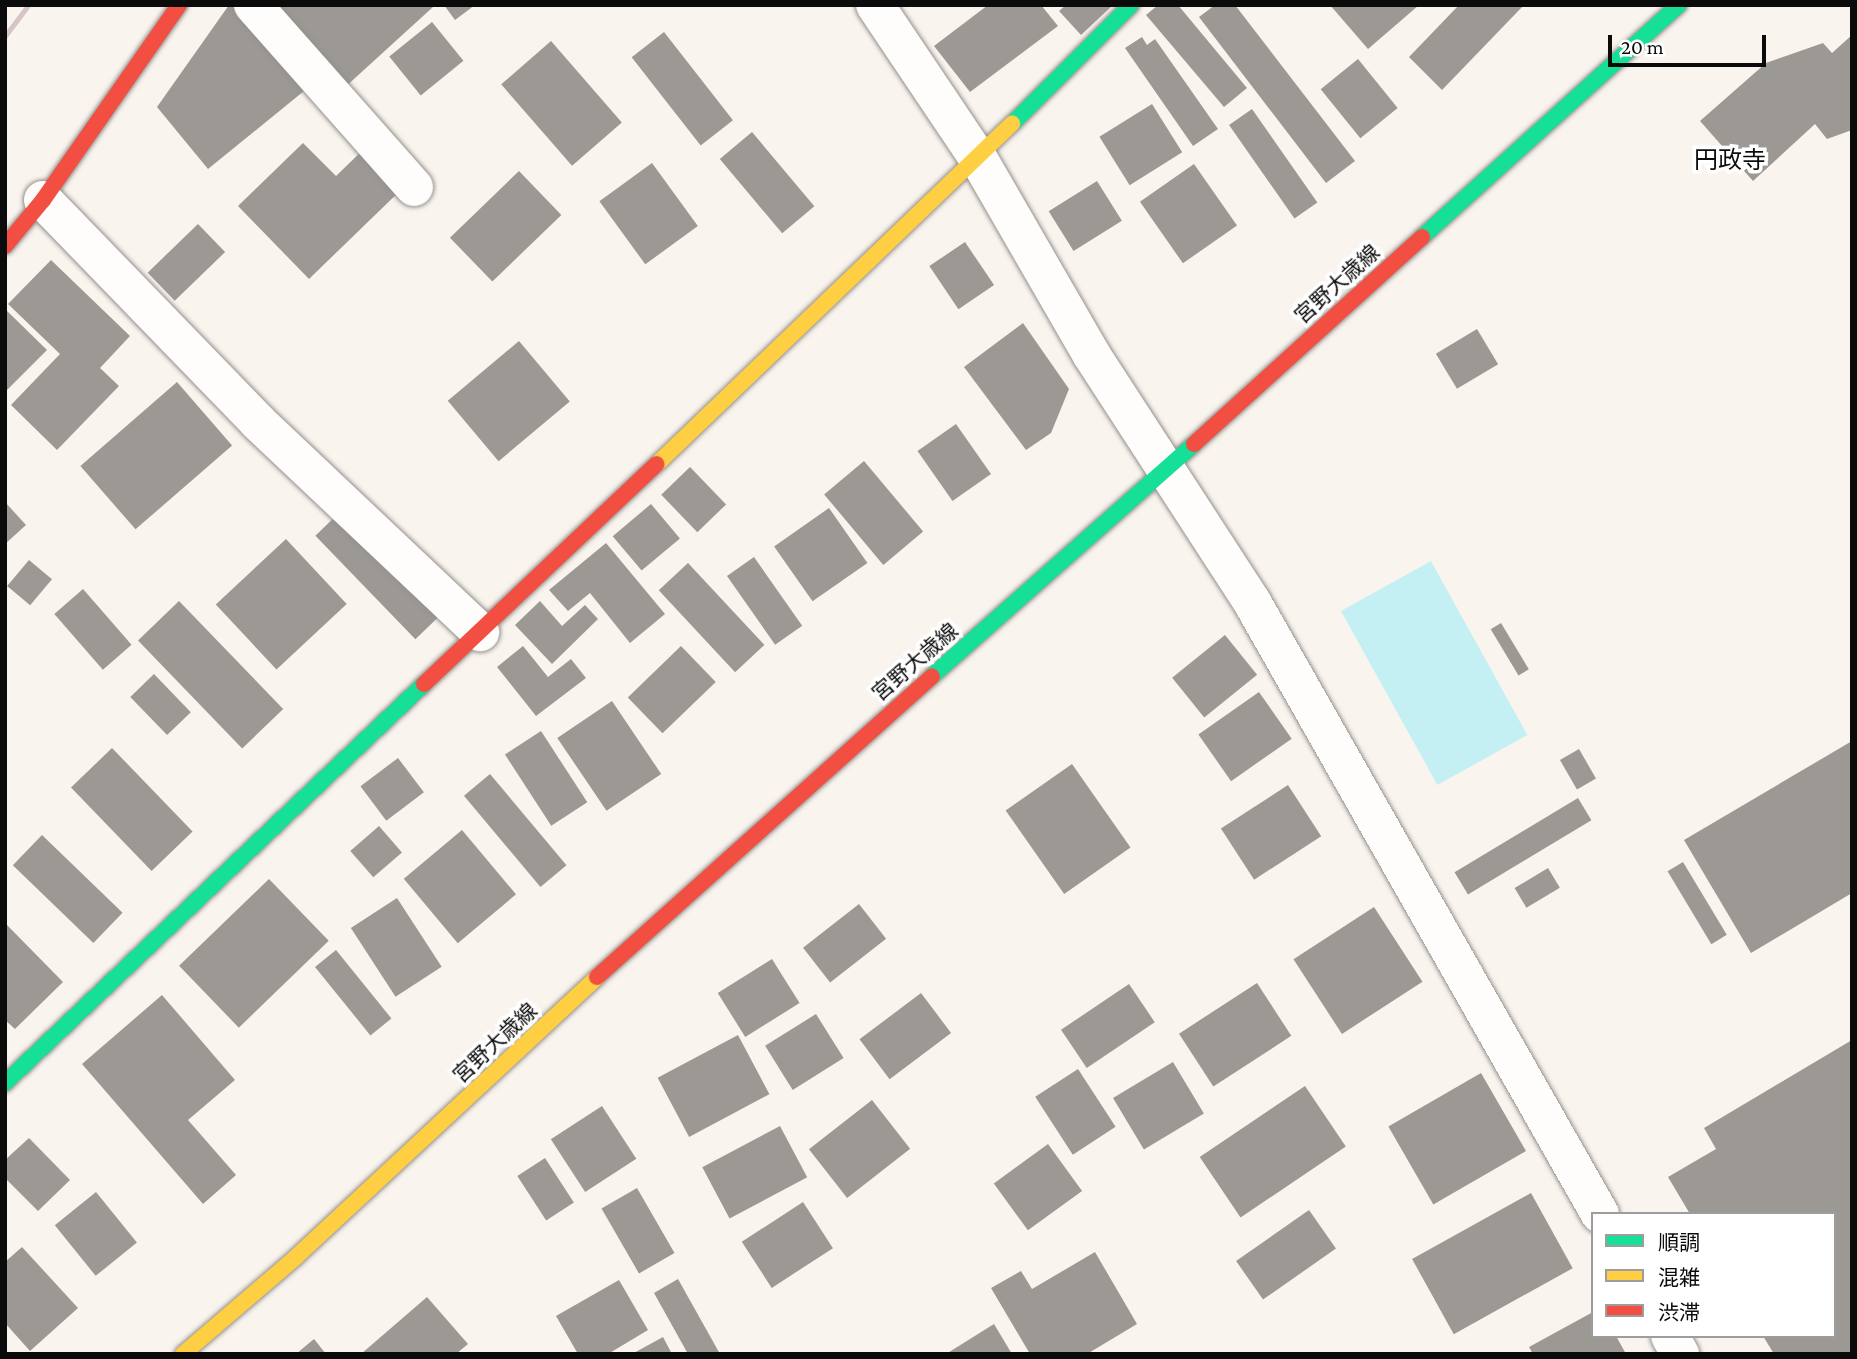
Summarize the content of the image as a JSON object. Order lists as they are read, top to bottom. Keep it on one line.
{"streets":{"main road":["宮野大歳線"]},"districts":["円政寺"],"legend":["順調","混雑","渋滞"],"scale_bar":"20 m"}
